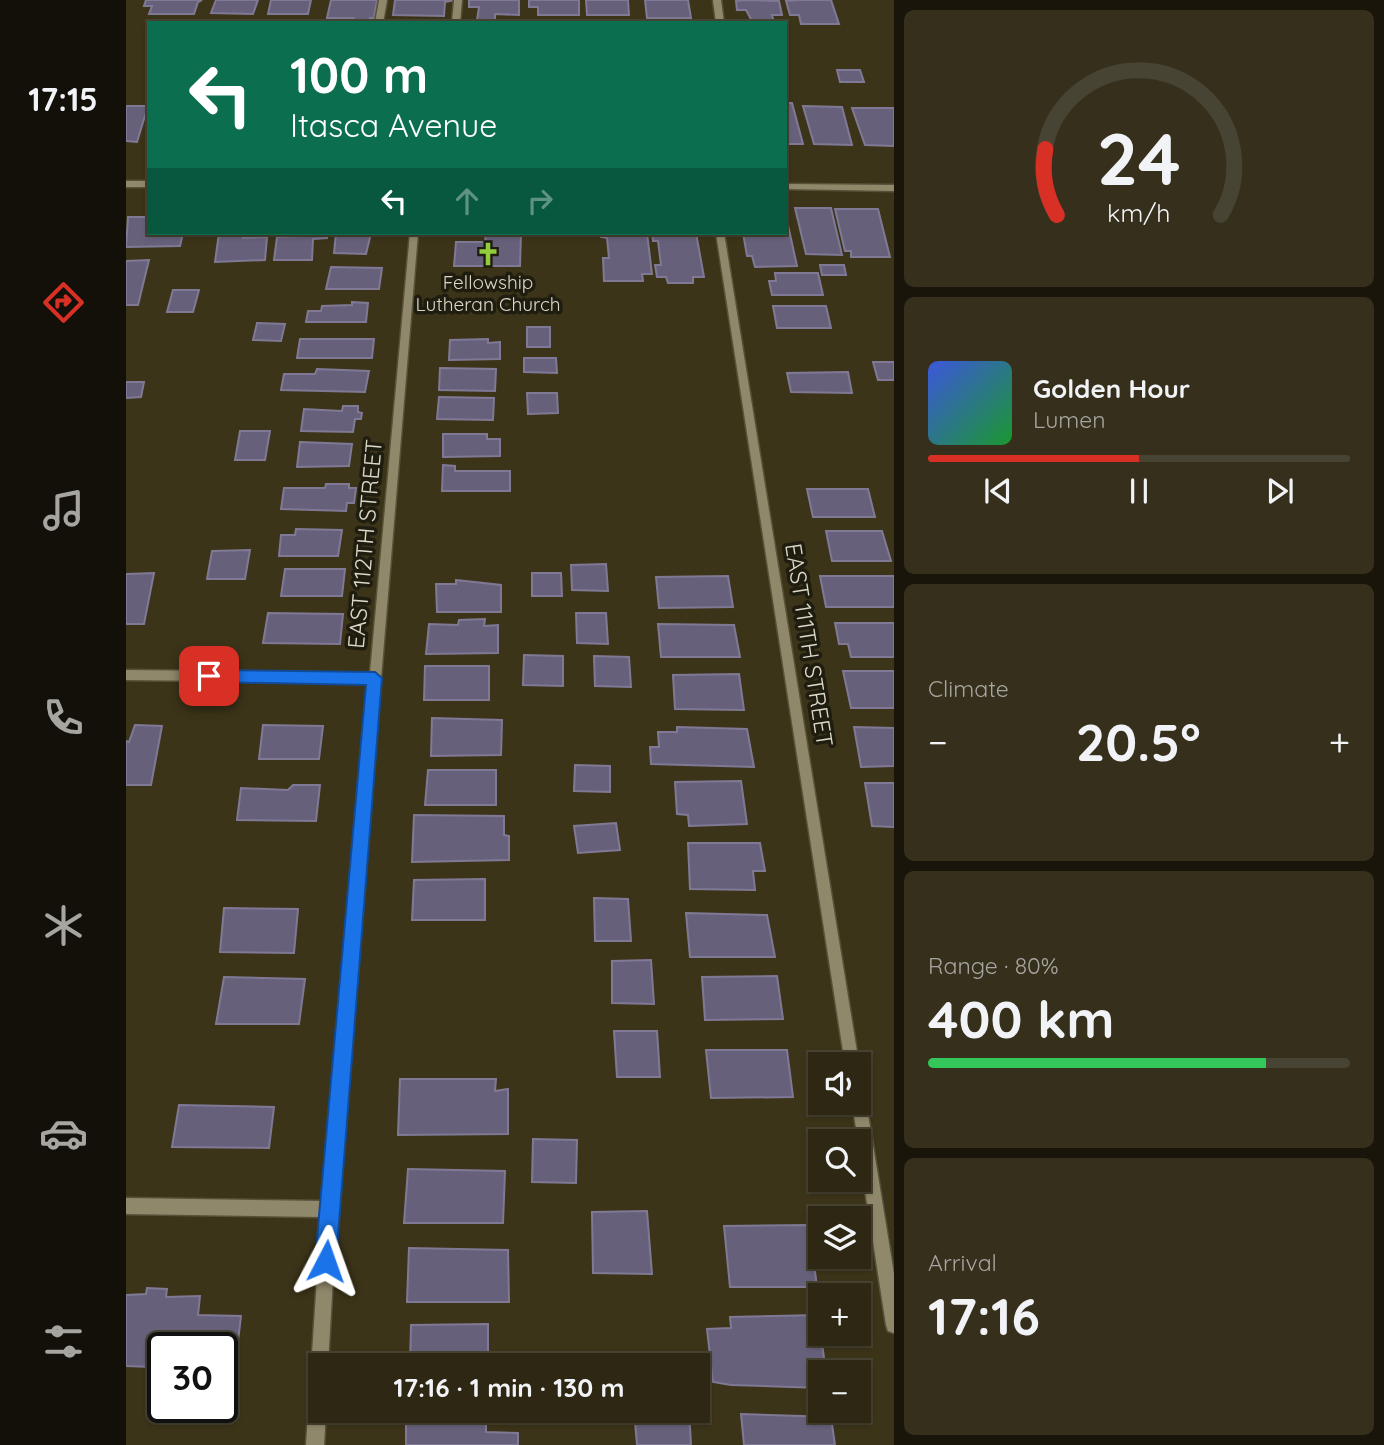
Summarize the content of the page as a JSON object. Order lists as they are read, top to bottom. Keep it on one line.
{"streets":{"street":["EAST 112TH STREET","EAST 111TH STREET"]},"places":{"church":["Fellowship Lutheran Church"]},"page":{"tabs":"17:15","turn":["100 m","Itasca Avenue"],"song":["Golden Hour","Lumen"],"tile":["Climate",["Range · 80%","400 km"],["Arrival","17:16"]],"heat":["−","20.5°","+"],"map_buttons":["+","−"],"limit":"30","trip":"17:16 · 1 min · 130 m","gauge":["24","km/h"]}}
